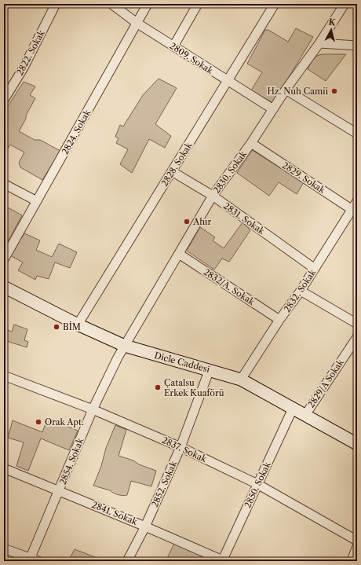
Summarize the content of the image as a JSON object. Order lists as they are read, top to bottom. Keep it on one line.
{"streets":{"street":["2822. Sokak","2809. Sokak","2824. Sokak","2828. Sokak","2830. Sokak","2829. Sokak","2831. Sokak","2832/A. Sokak","2832. Sokak","Dicle Caddesi","2829/A Sokak","2837. Sokak","2854. Sokak","2852. Sokak","2850. Sokak","2841. Sokak"]},"crossings":[["2809. Sokak","2824. Sokak"],["2809. Sokak","2828. Sokak"],["2809. Sokak","2830. Sokak"],["2828. Sokak","2831. Sokak"],["2828. Sokak","Dicle Caddesi"],["2830. Sokak","2829. Sokak"],["2830. Sokak","2831. Sokak"],["2830. Sokak","2832/A. Sokak"],["2830. Sokak","Dicle Caddesi"],["2830. Sokak","2854. Sokak"],["2829. Sokak","2832. Sokak"],["2831. Sokak","2832. Sokak"],["2832/A. Sokak","2832. Sokak"],["2832. Sokak","Dicle Caddesi"],["Dicle Caddesi","2829/A Sokak"],["Dicle Caddesi","2854. Sokak"],["Dicle Caddesi","2852. Sokak"],["Dicle Caddesi","2850. Sokak"],["2837. Sokak","2854. Sokak"],["2837. Sokak","2852. Sokak"],["2837. Sokak","2850. Sokak"],["2854. Sokak","2841. Sokak"],["2852. Sokak","2841. Sokak"],["2850. Sokak","2841. Sokak"]],"places":["Hz. Nuh Camii","Ahır","BİM","Çatalsu Erkek Kuaförü","Orak Apt."],"north":"top"}
